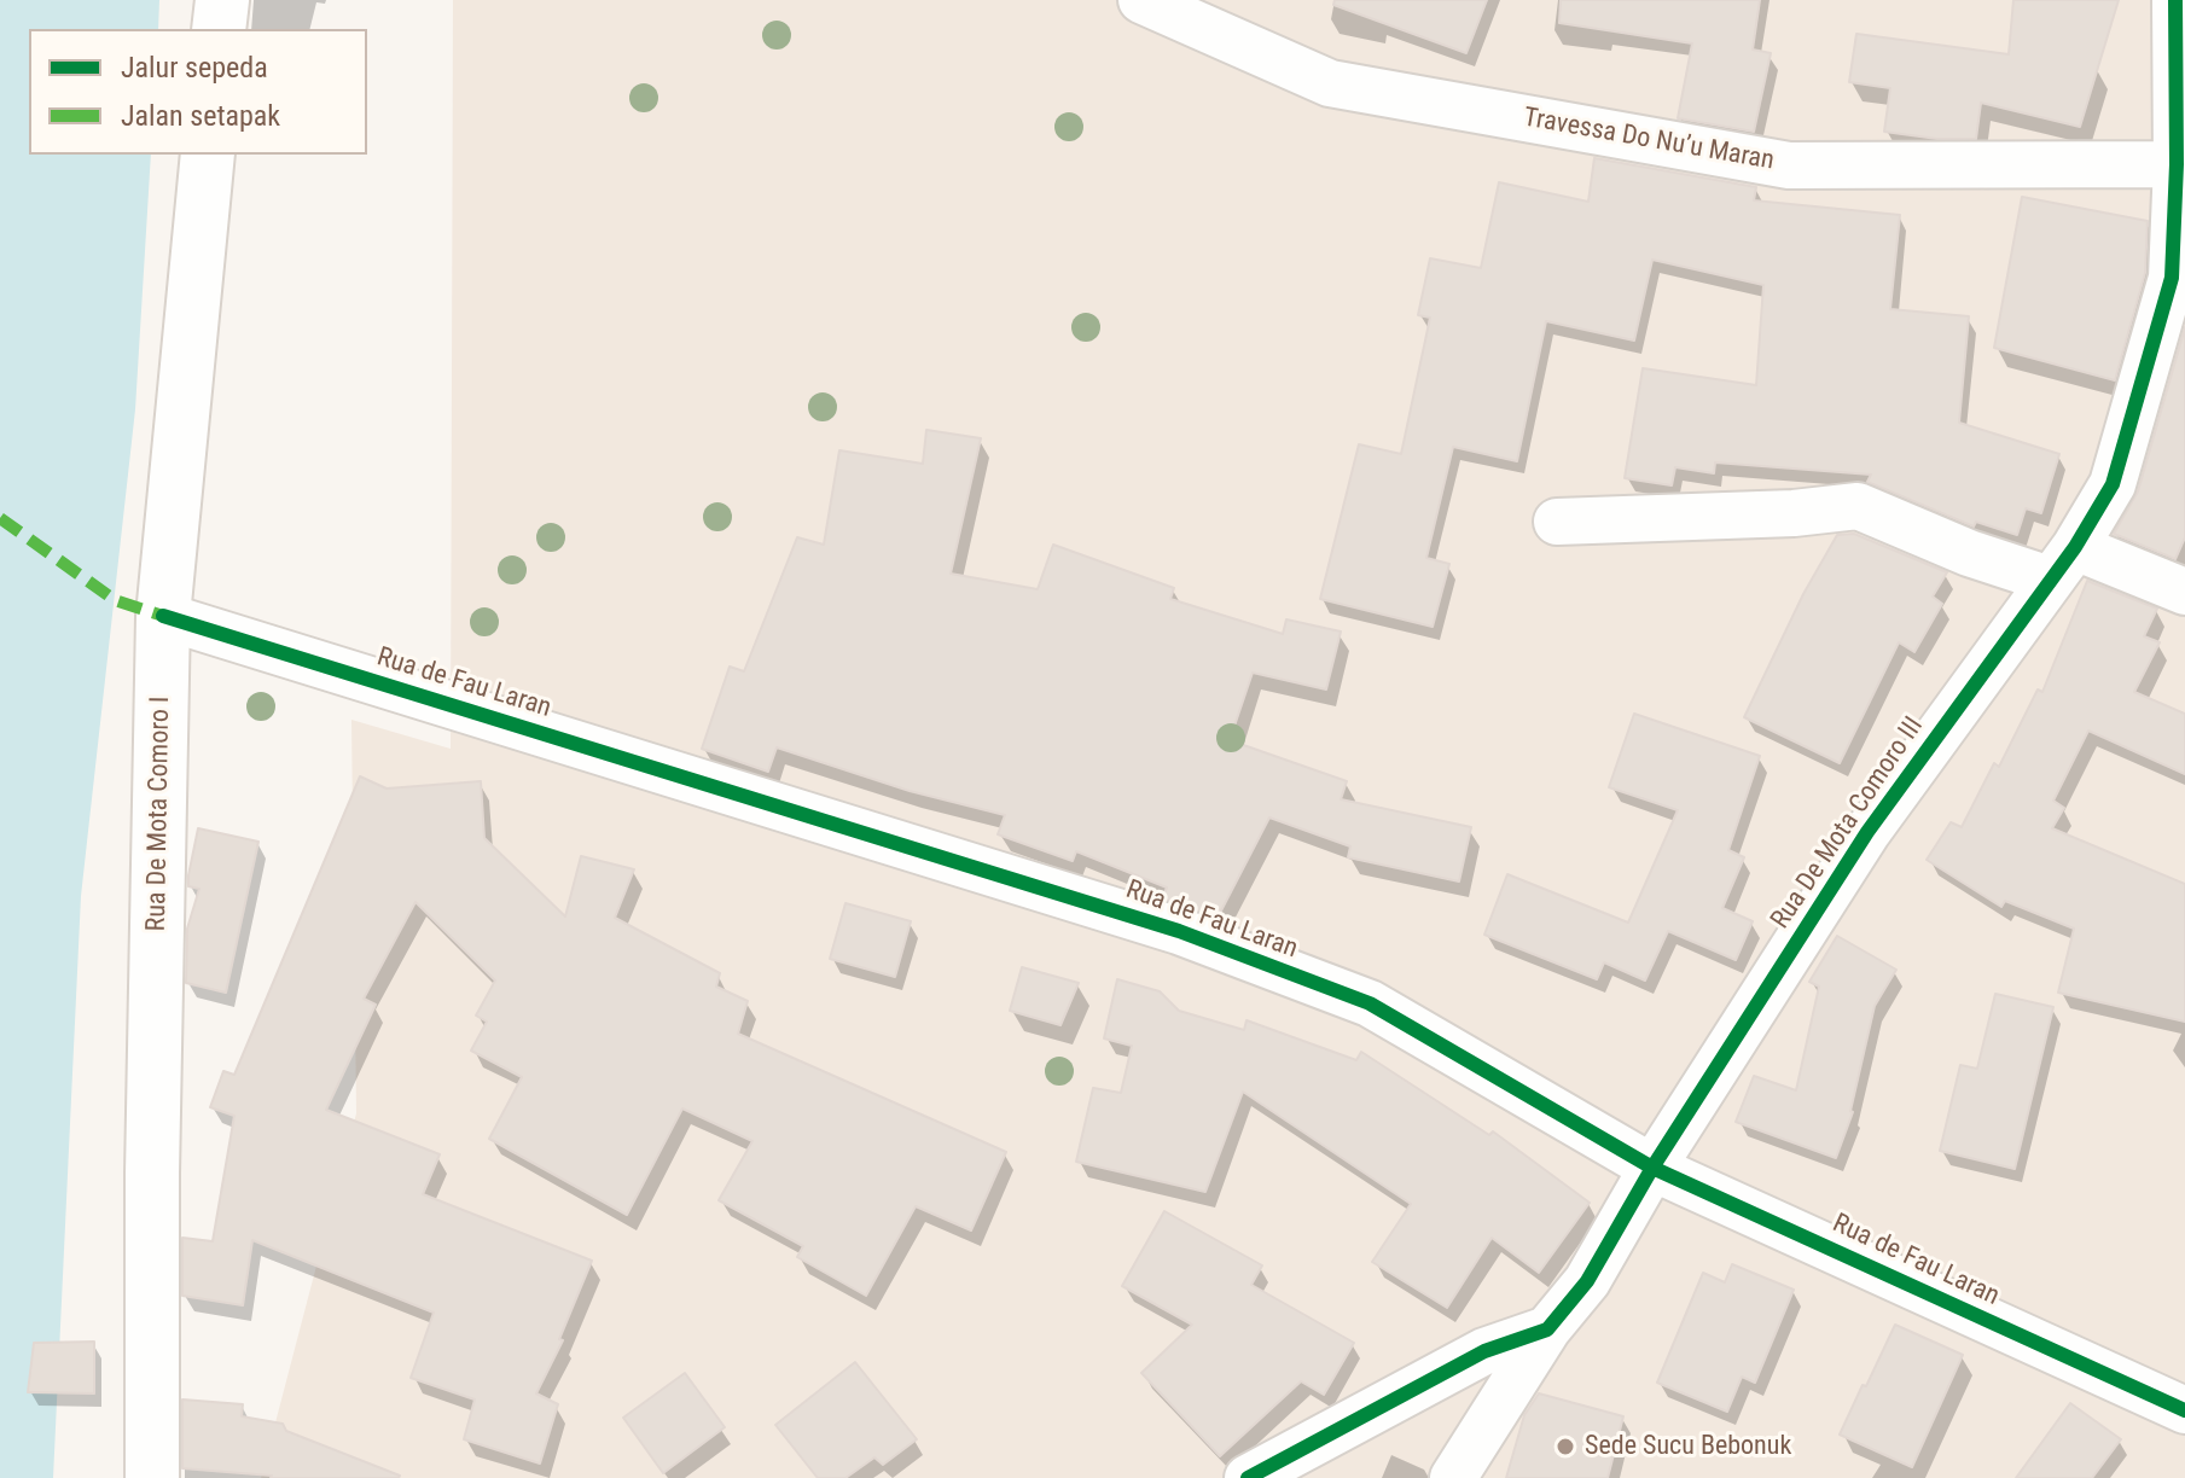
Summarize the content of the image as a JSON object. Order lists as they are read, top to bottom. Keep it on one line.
{"streets":{"street":["Travessa Do Nu’u Maran","Rua de Fau Laran","Rua De Mota Comoro I","Rua De Mota Comoro III"]},"crossings":[["Travessa Do Nu’u Maran","Rua De Mota Comoro III"],["Rua de Fau Laran","Rua De Mota Comoro I"],["Rua de Fau Laran","Rua De Mota Comoro III"]],"places":["Sede Sucu Bebonuk"],"legend":["Jalur sepeda","Jalan setapak"]}
